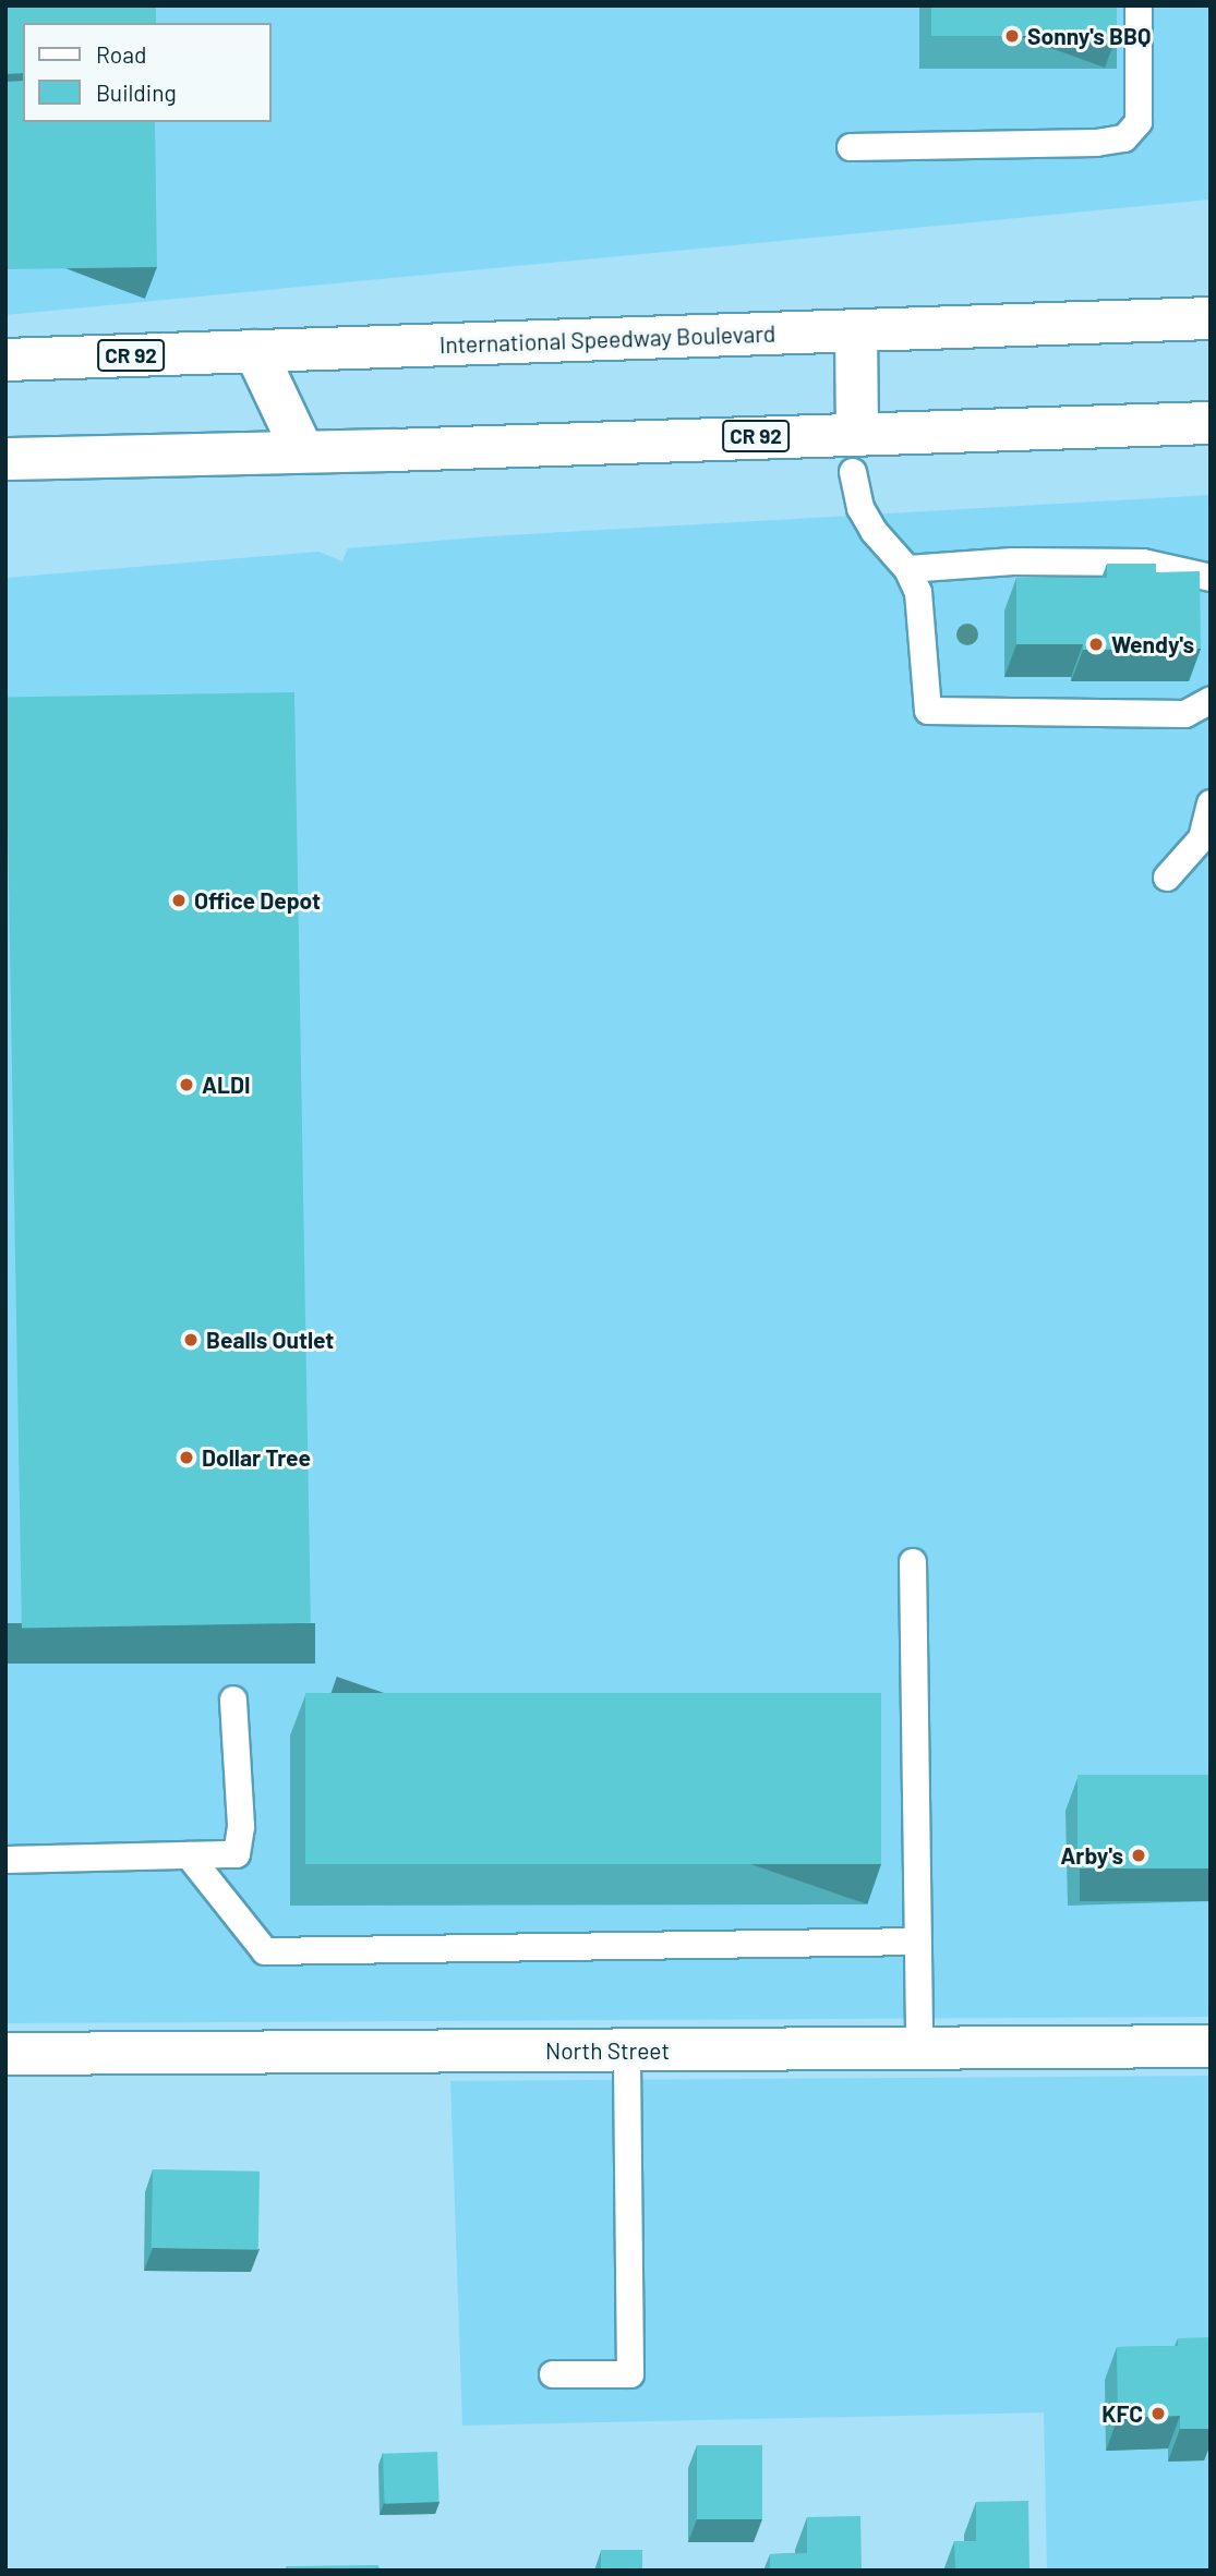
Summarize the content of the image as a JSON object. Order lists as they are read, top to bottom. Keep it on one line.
{"streets":{"main road":["International Speedway Boulevard","CR 92","North Street"]},"places":["Sonny's BBQ","Wendy's","Office Depot","ALDI","Bealls Outlet","Dollar Tree","Arby's","KFC"],"legend":["Road","Building"]}
